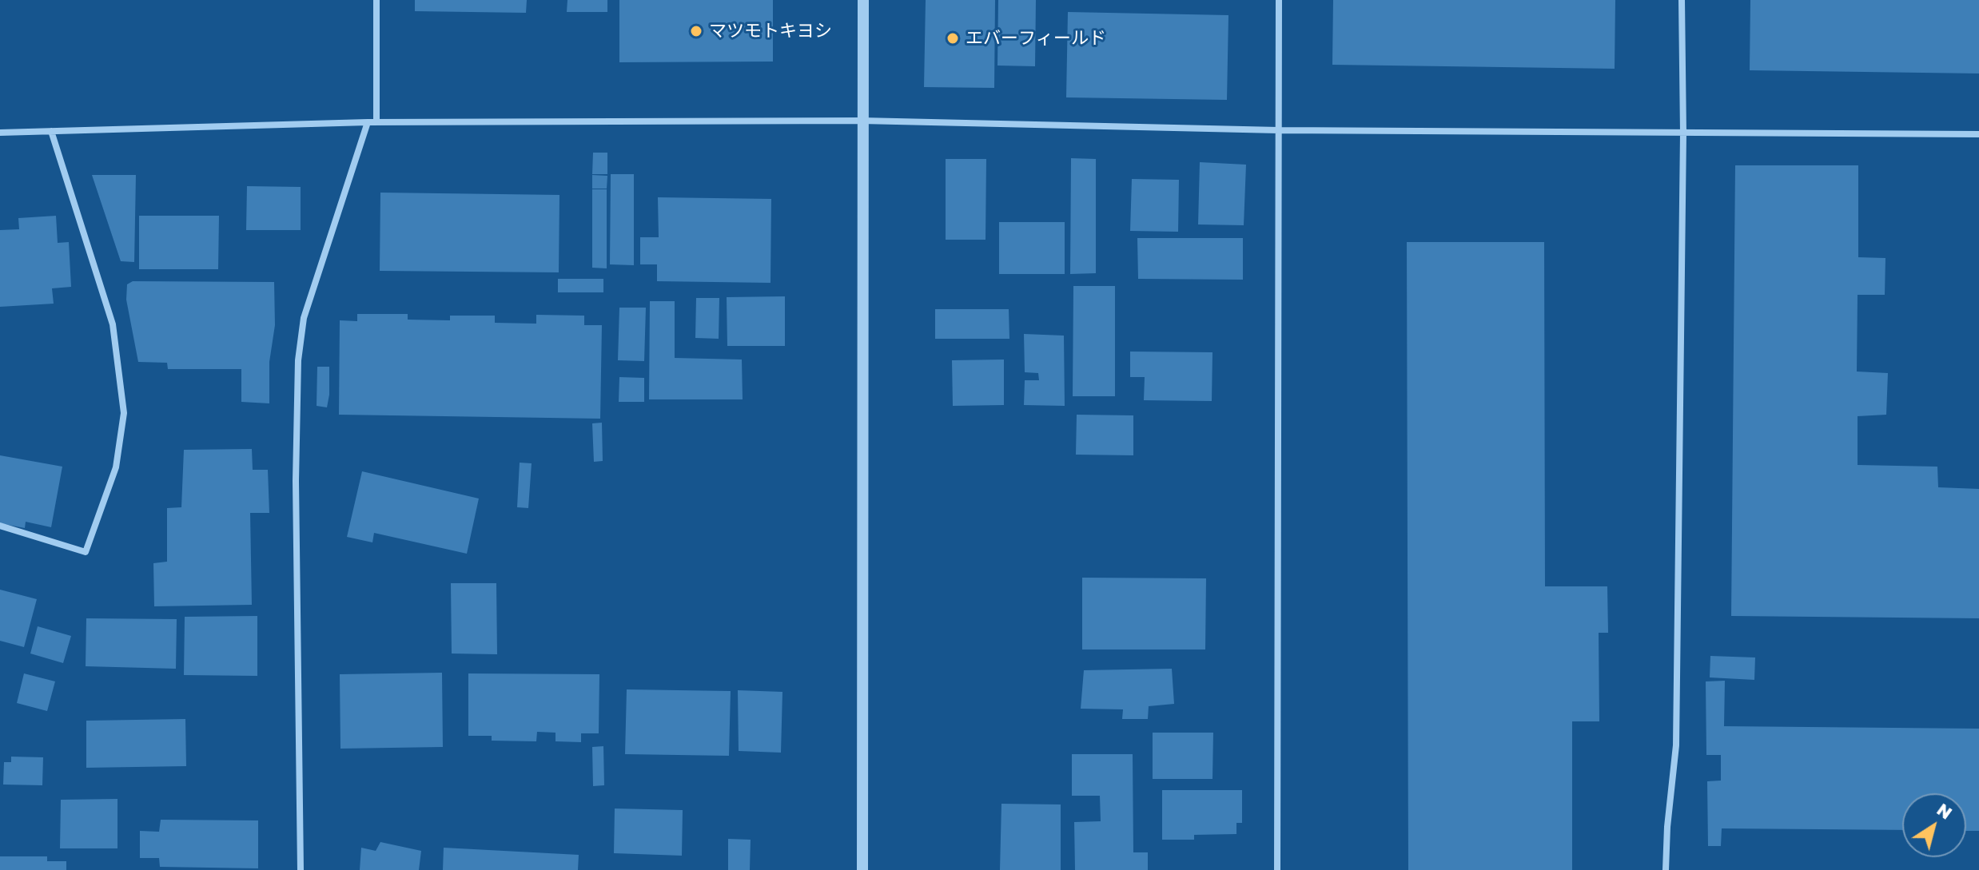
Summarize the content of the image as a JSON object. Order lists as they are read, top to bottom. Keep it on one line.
{"places":["マツモトキヨシ","エバーフィールド"],"north":"top right"}
